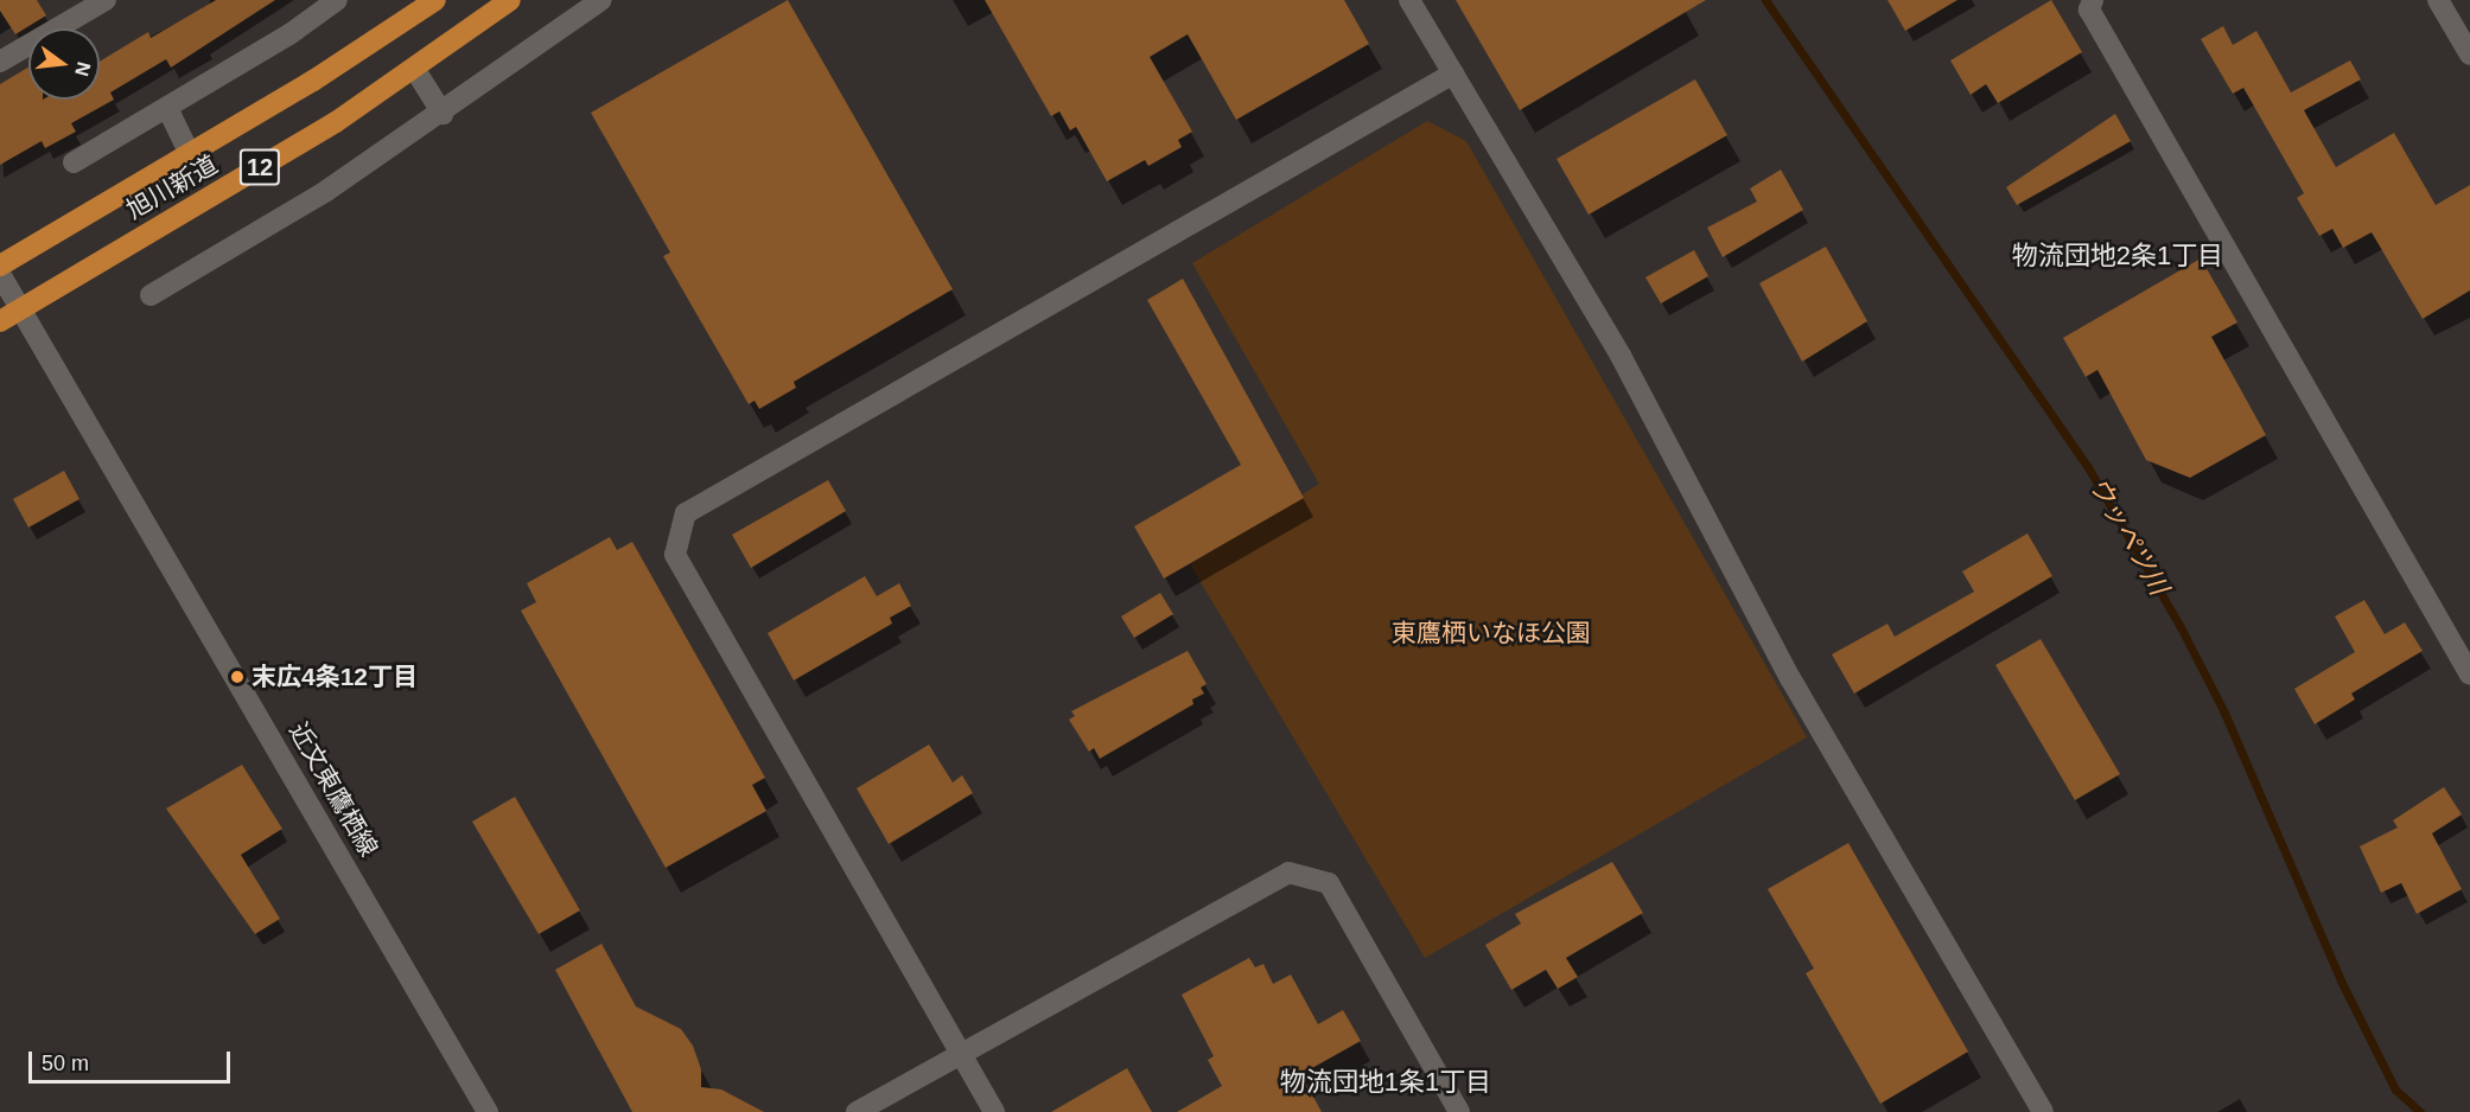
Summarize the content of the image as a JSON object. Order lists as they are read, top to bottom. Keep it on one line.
{"streets":{"highway":["12","旭川新道"],"street":["近文東鷹栖線"]},"crossings":[["旭川新道","近文東鷹栖線"]],"districts":["物流団地2条1丁目","物流団地1条1丁目"],"water":["ウッペツ川"],"parks":["東鷹栖いなほ公園"],"places":["末広4条12丁目"],"scale_bar":"50 m","north":"right"}
